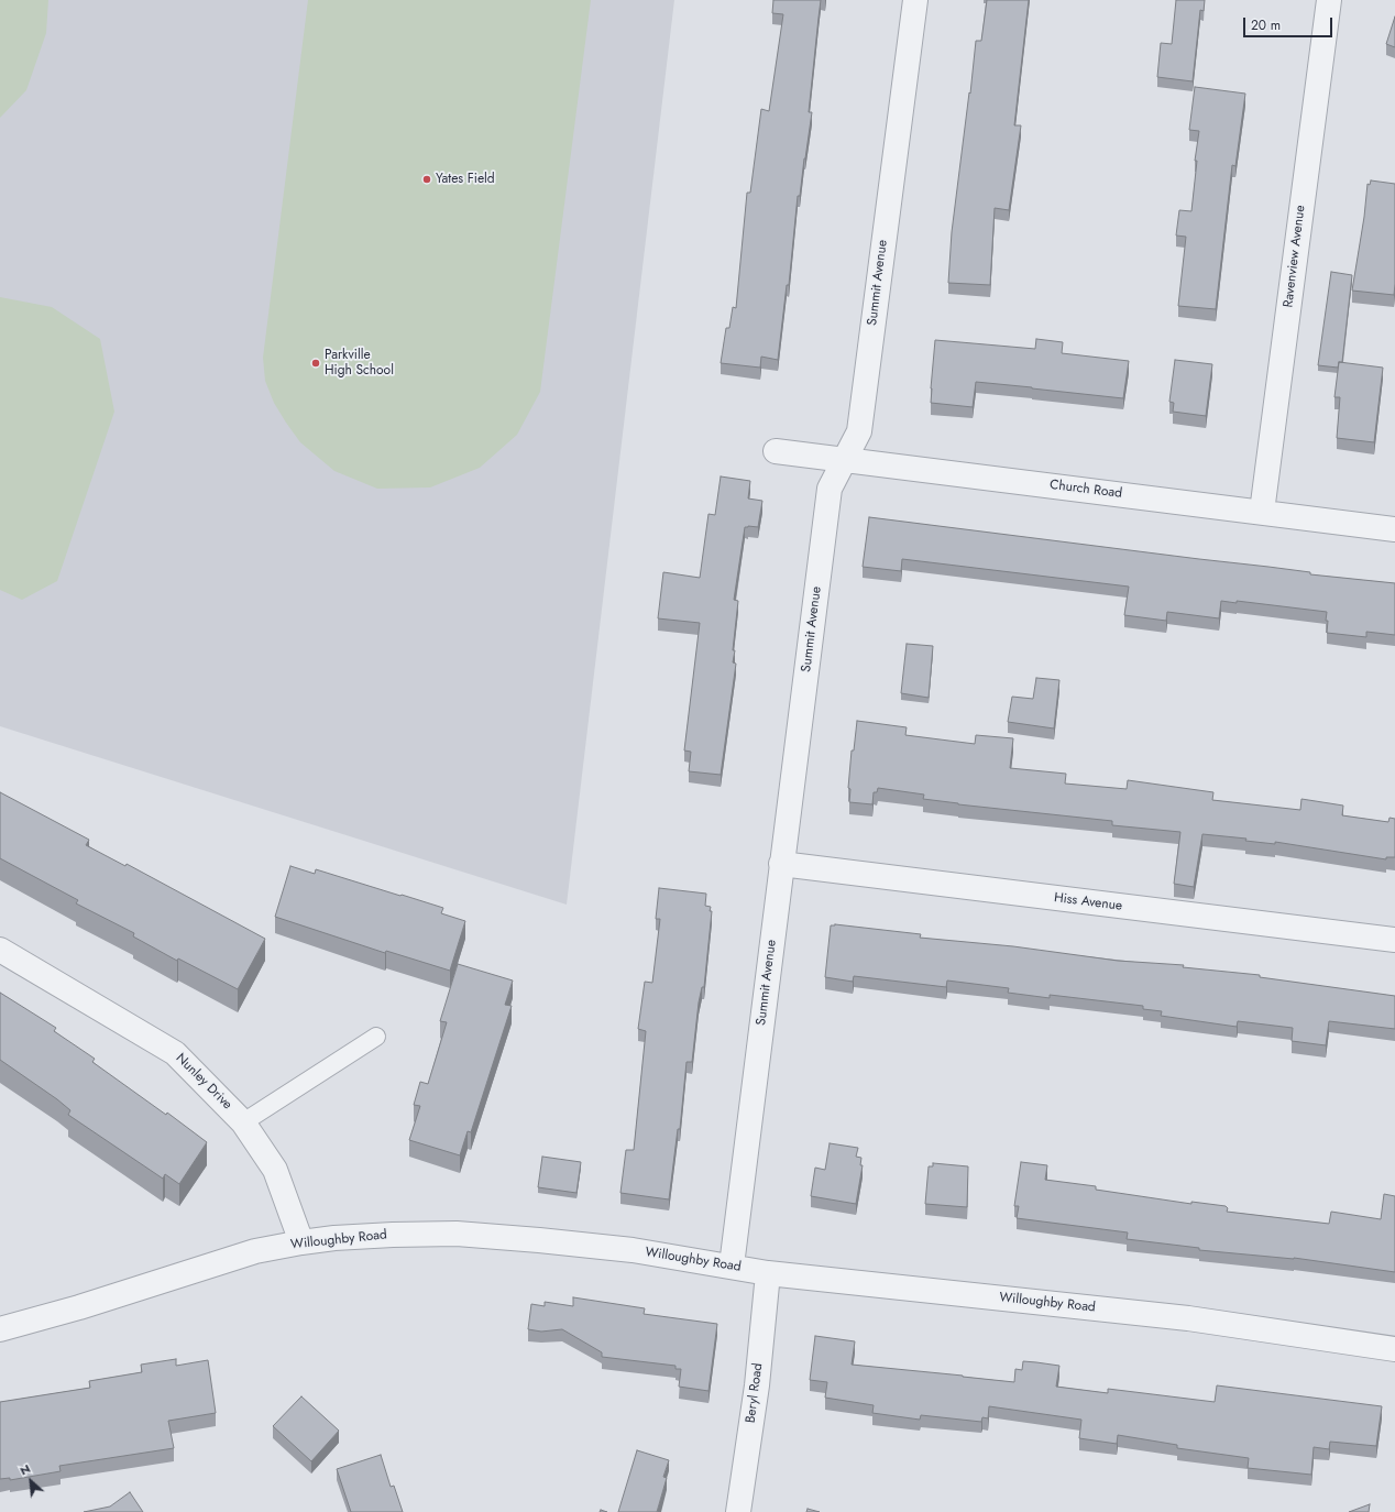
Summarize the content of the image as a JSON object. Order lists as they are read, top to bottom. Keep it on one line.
{"streets":{"street":["Ravenview Avenue","Summit Avenue","Church Road","Hiss Avenue","Nunley Drive","Willoughby Road","Beryl Road"]},"crossings":[["Ravenview Avenue","Church Road"],["Summit Avenue","Church Road"],["Summit Avenue","Hiss Avenue"],["Summit Avenue","Willoughby Road"],["Nunley Drive","Willoughby Road"],["Willoughby Road","Beryl Road"]],"places":["Yates Field","Parkville High School"],"scale_bar":"20 m","north":"top left"}
